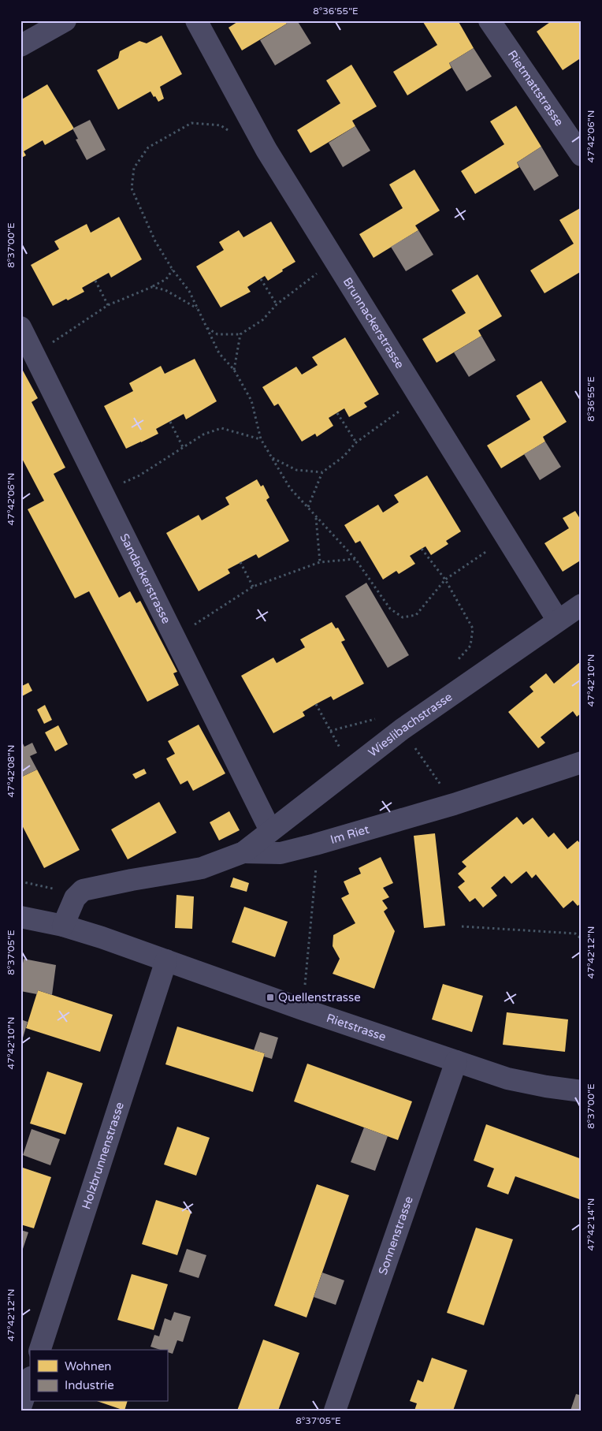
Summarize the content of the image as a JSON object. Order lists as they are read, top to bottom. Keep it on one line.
{"streets":{"street":["Rietmattstrasse","Brunnackerstrasse","Sandackerstrasse","Wieslibachstrasse","Im Riet","Rietstrasse","Holzbrunnenstrasse","Sonnenstrasse"]},"crossings":[["Brunnackerstrasse","Wieslibachstrasse"],["Sandackerstrasse","Wieslibachstrasse"],["Wieslibachstrasse","Im Riet"],["Rietstrasse","Holzbrunnenstrasse"],["Rietstrasse","Sonnenstrasse"]],"places":{"transit":["Quellenstrasse"]},"legend":["Wohnen","Industrie"],"coordinates":["8°36'55\"E","47°42'06\"N","8°37'00\"E","47°42'10\"N","47°42'08\"N","8°37'05\"E","47°42'12\"N","47°42'14\"N"]}
